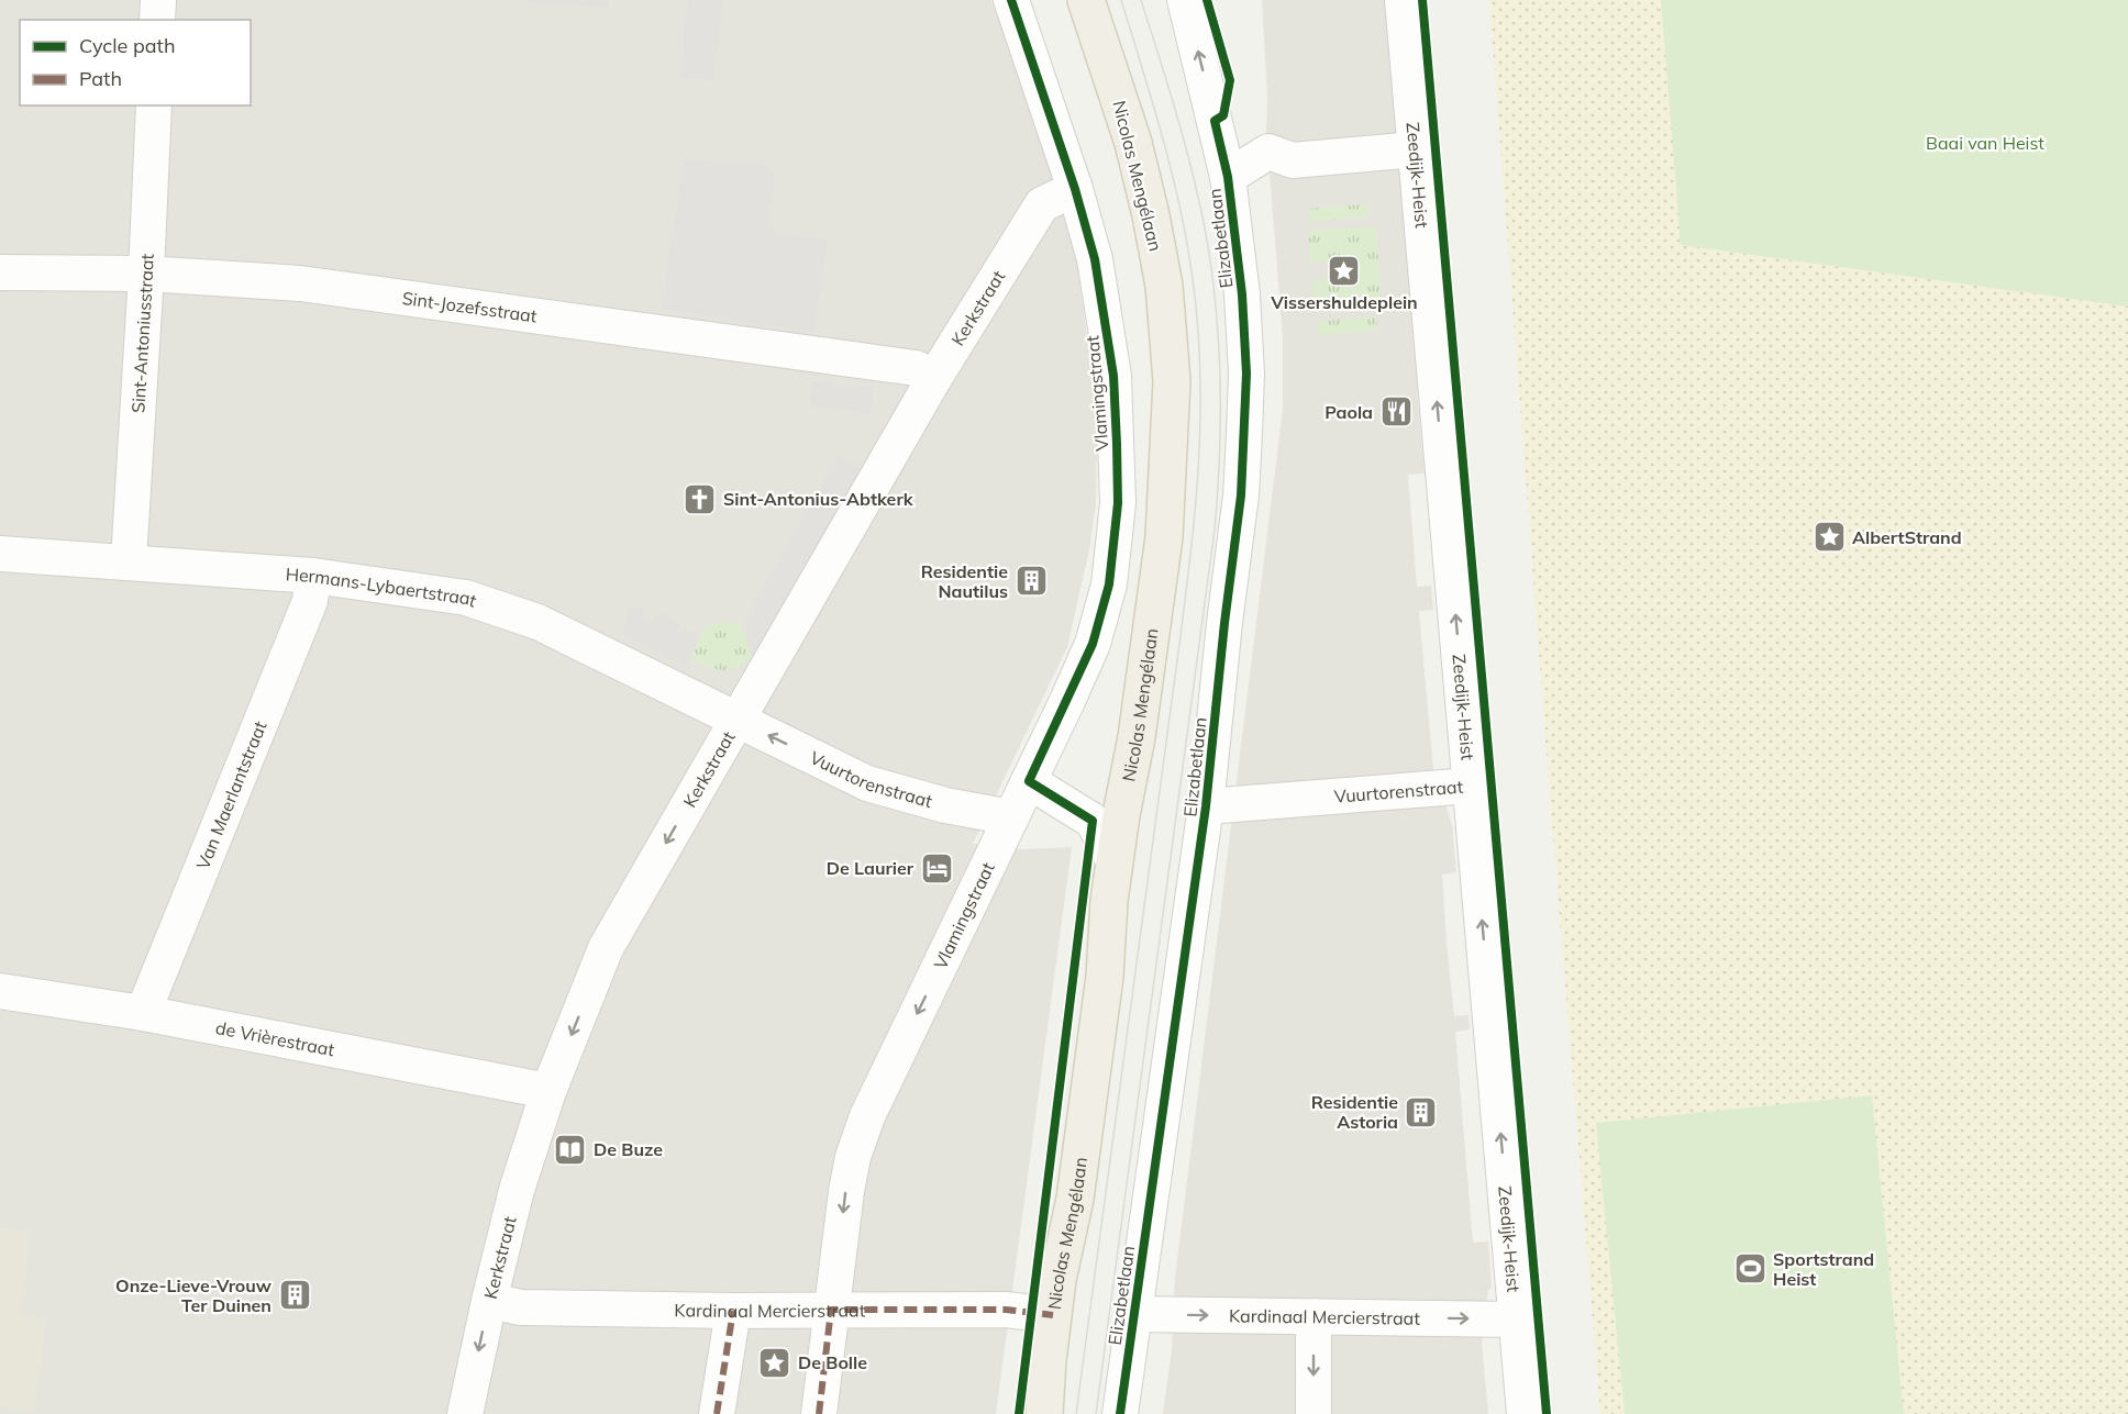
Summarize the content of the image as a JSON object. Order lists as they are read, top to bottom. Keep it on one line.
{"streets":{"main road":["Nicolas Mengélaan"],"street":["Zeedijk-Heist","Elizabetlaan","Sint-Jozefsstraat","Kerkstraat","Sint-Antoniusstraat","Vlamingstraat","Hermans-Lybaertstraat","Vuurtorenstraat","Van Maerlantstraat","de Vrièrestraat","Kardinaal Mercierstraat"]},"crossings":[["Zeedijk-Heist","Vuurtorenstraat"],["Zeedijk-Heist","Kardinaal Mercierstraat"],["Nicolas Mengélaan","Kardinaal Mercierstraat"],["Elizabetlaan","Vuurtorenstraat"],["Elizabetlaan","Kardinaal Mercierstraat"],["Sint-Jozefsstraat","Kerkstraat"],["Sint-Jozefsstraat","Sint-Antoniusstraat"],["Kerkstraat","Vlamingstraat"],["Kerkstraat","Hermans-Lybaertstraat"],["Kerkstraat","Vuurtorenstraat"],["Kerkstraat","de Vrièrestraat"],["Kerkstraat","Kardinaal Mercierstraat"],["Sint-Antoniusstraat","Hermans-Lybaertstraat"],["Vlamingstraat","Vuurtorenstraat"],["Vlamingstraat","Kardinaal Mercierstraat"],["Hermans-Lybaertstraat","Vuurtorenstraat"],["Hermans-Lybaertstraat","Van Maerlantstraat"],["Van Maerlantstraat","de Vrièrestraat"]],"one_way":["Zeedijk-Heist","Kerkstraat","Vlamingstraat","Vuurtorenstraat","Kardinaal Mercierstraat"],"parks":["Baai van Heist"],"places":{"place":["Vissershuldeplein","AlbertStrand","De Bolle"],"restaurant":["Paola"],"church":["Sint-Antonius-Abtkerk"],"building":["Residentie Nautilus","Residentie Astoria","Onze-Lieve-Vrouw Ter Duinen"],"hotel":["De Laurier"],"library":["De Buze"],"sports":["Sportstrand Heist"]},"legend":["Cycle path","Path"]}
